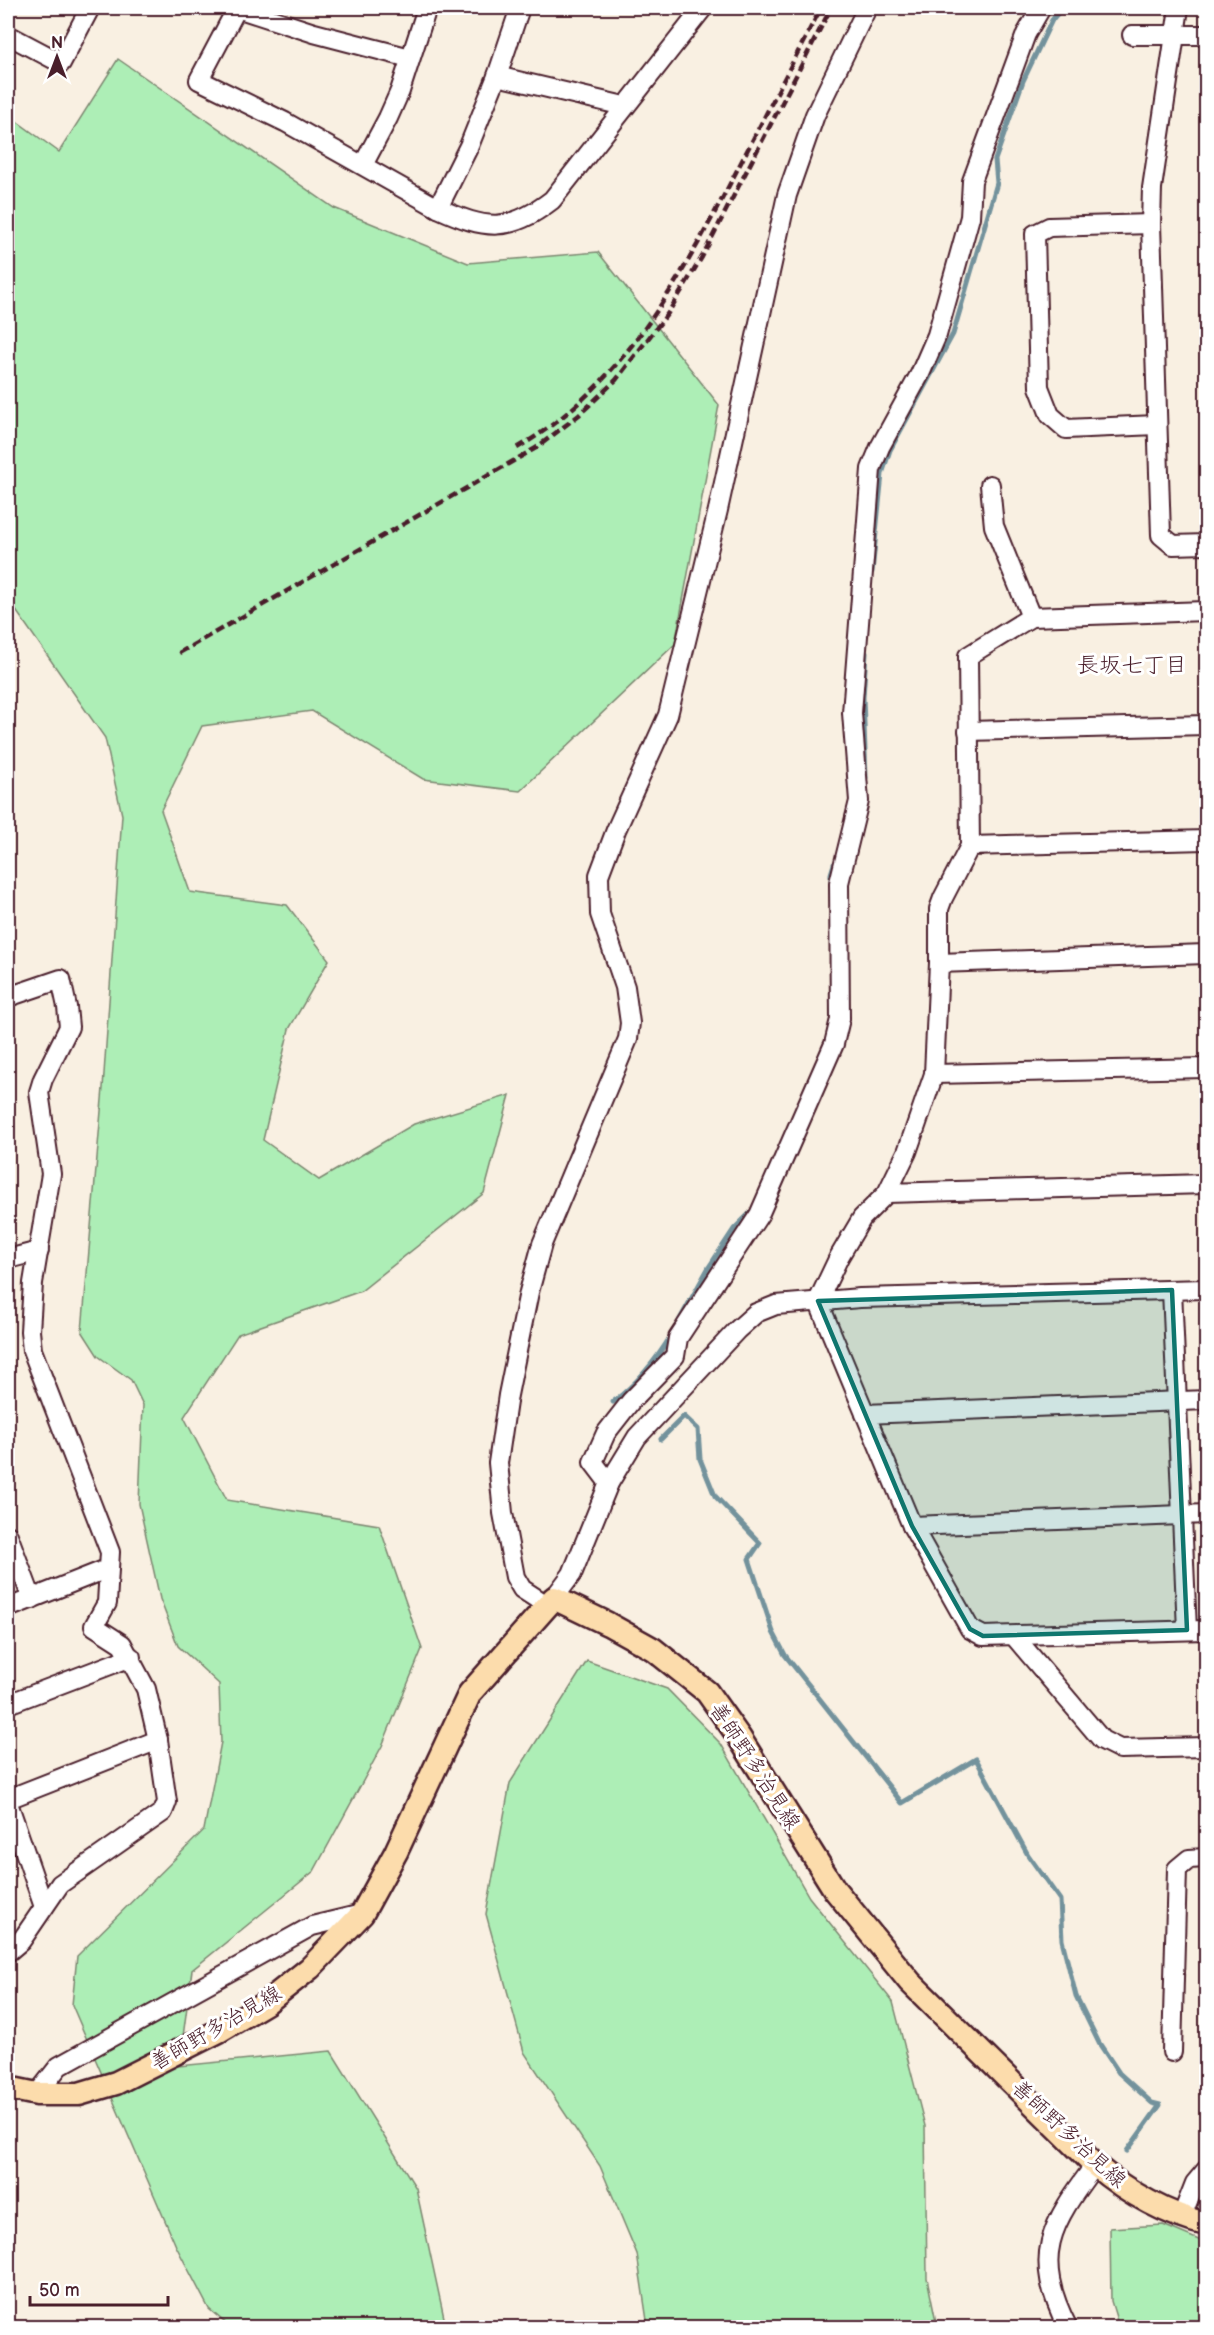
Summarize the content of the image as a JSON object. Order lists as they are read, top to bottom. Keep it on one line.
{"streets":{"main road":["善師野多治見線"]},"districts":["長坂七丁目"],"scale_bar":"50 m","north":"top"}
